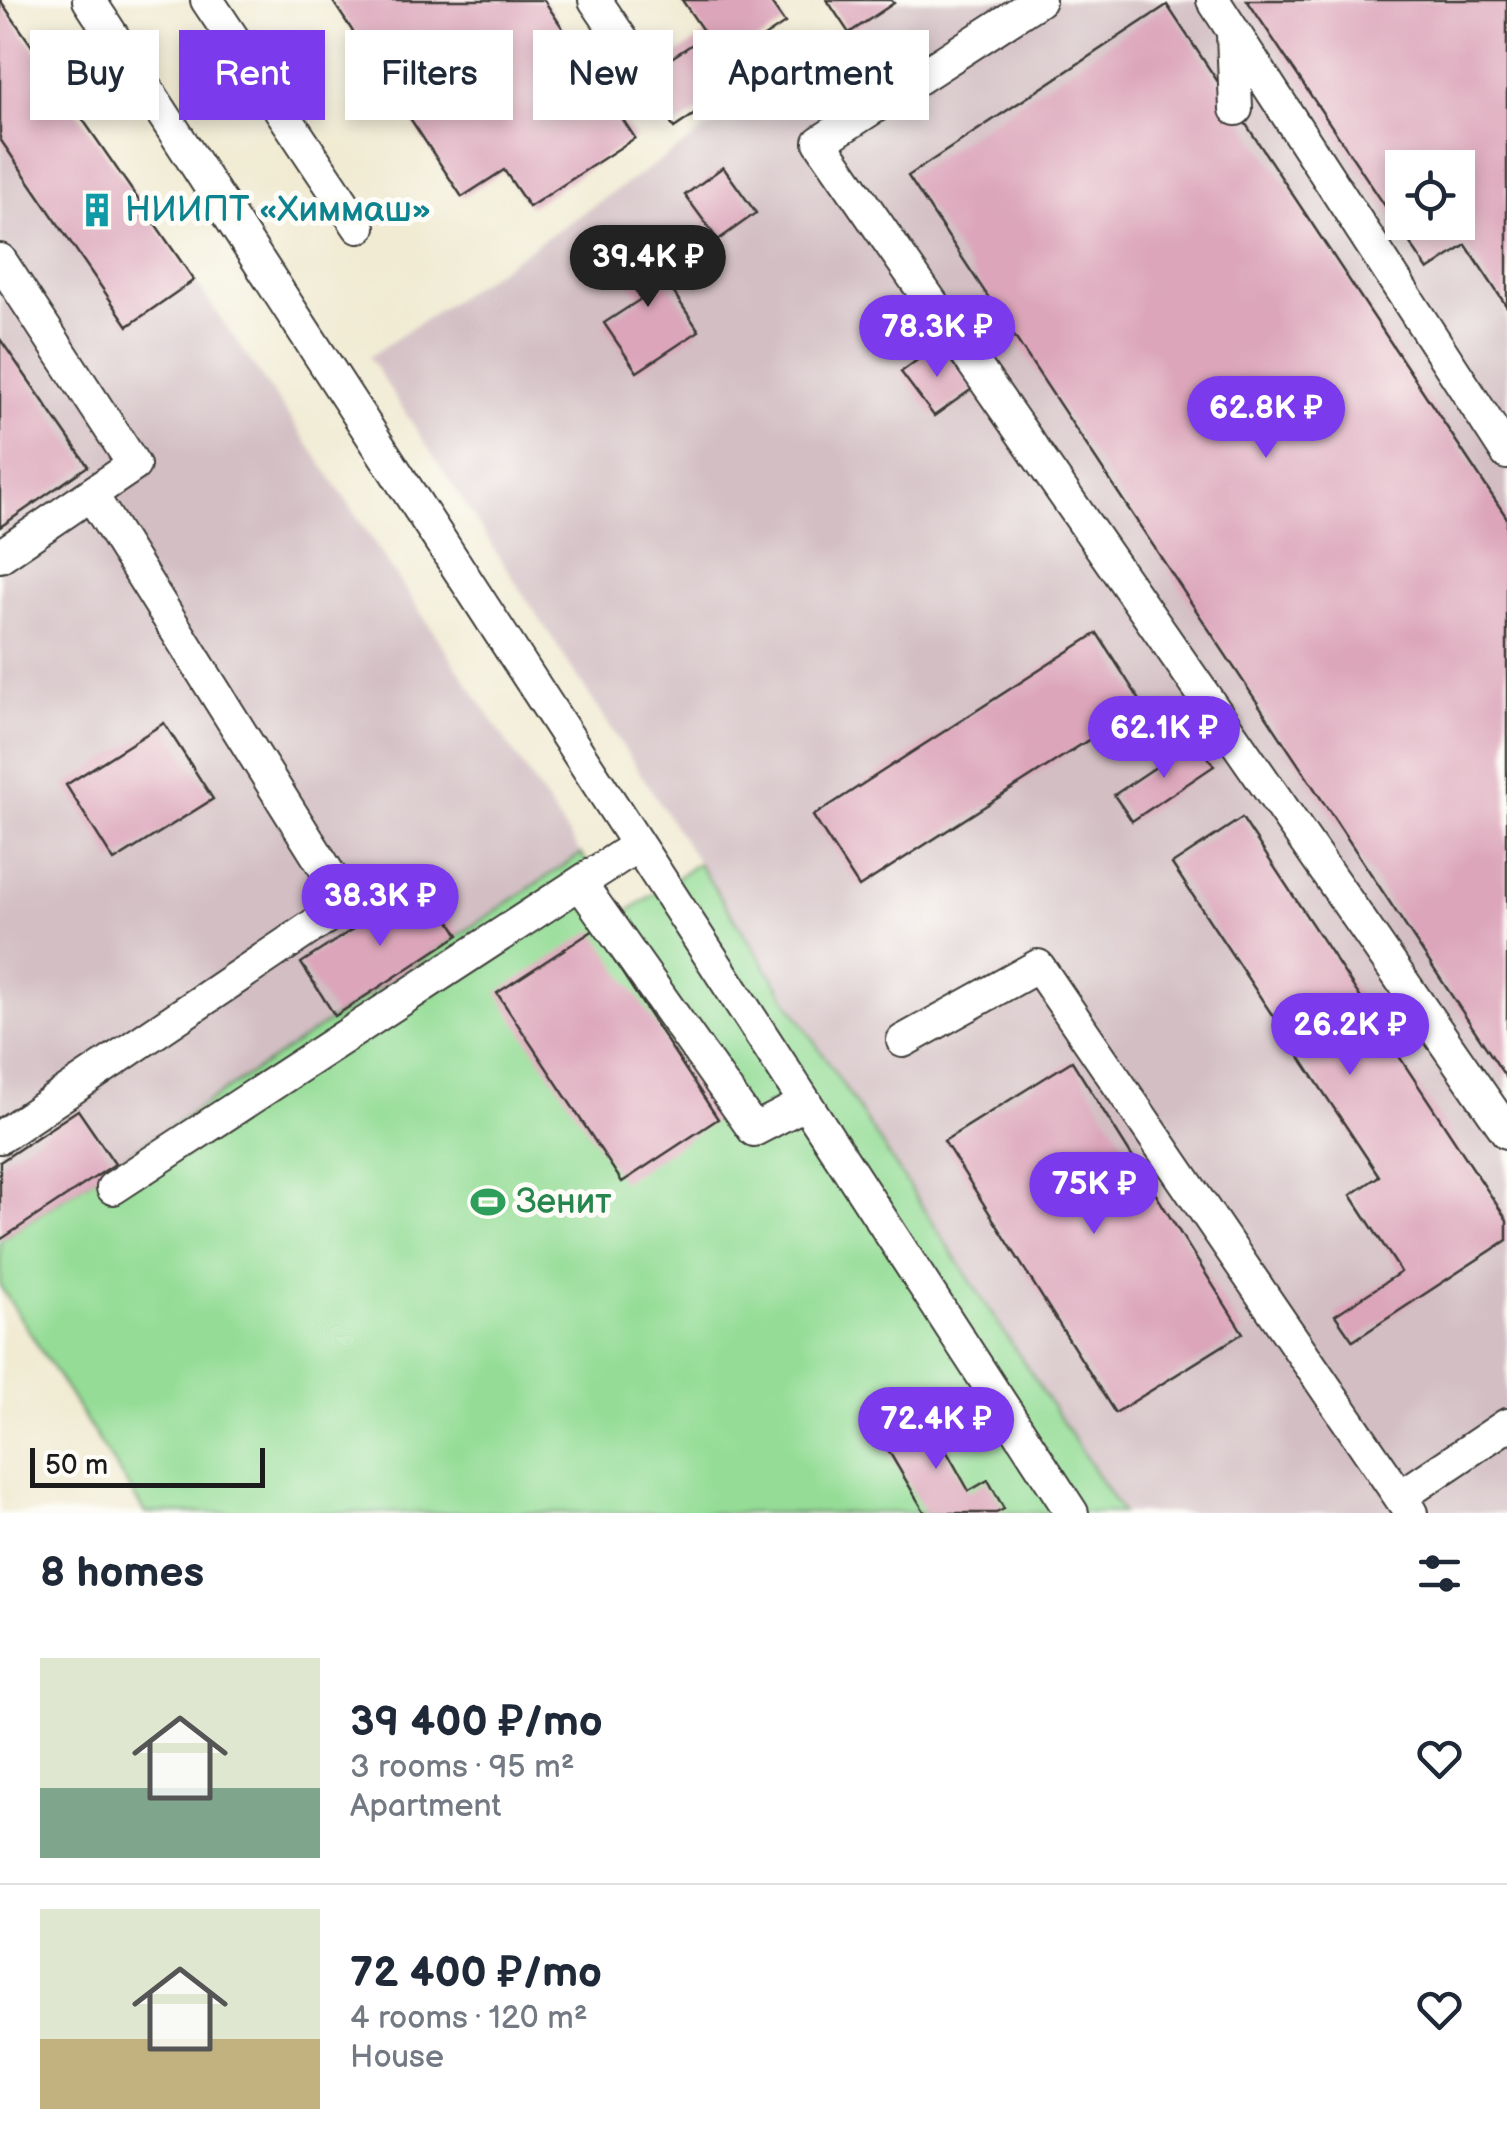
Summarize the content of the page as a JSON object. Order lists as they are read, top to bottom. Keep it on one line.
{"places":{"building":["НИИПТ «Химмаш»"],"sports":["Зенит"]},"scale_bar":"50 m","page":{"chip":["Buy","Rent","Filters","New","Apartment"],"price":["39.4K ₽","78.3K ₽","62.8K ₽","62.1K ₽","38.3K ₽","26.2K ₽","75K ₽","72.4K ₽"],"scale":"50 m","heading":"8 homes","list":[{"name":"39 400 ₽/mo","note":"3 rooms · 95 m² · Apartment"},{"name":"72 400 ₽/mo","note":"4 rooms · 120 m² · House"}]}}
